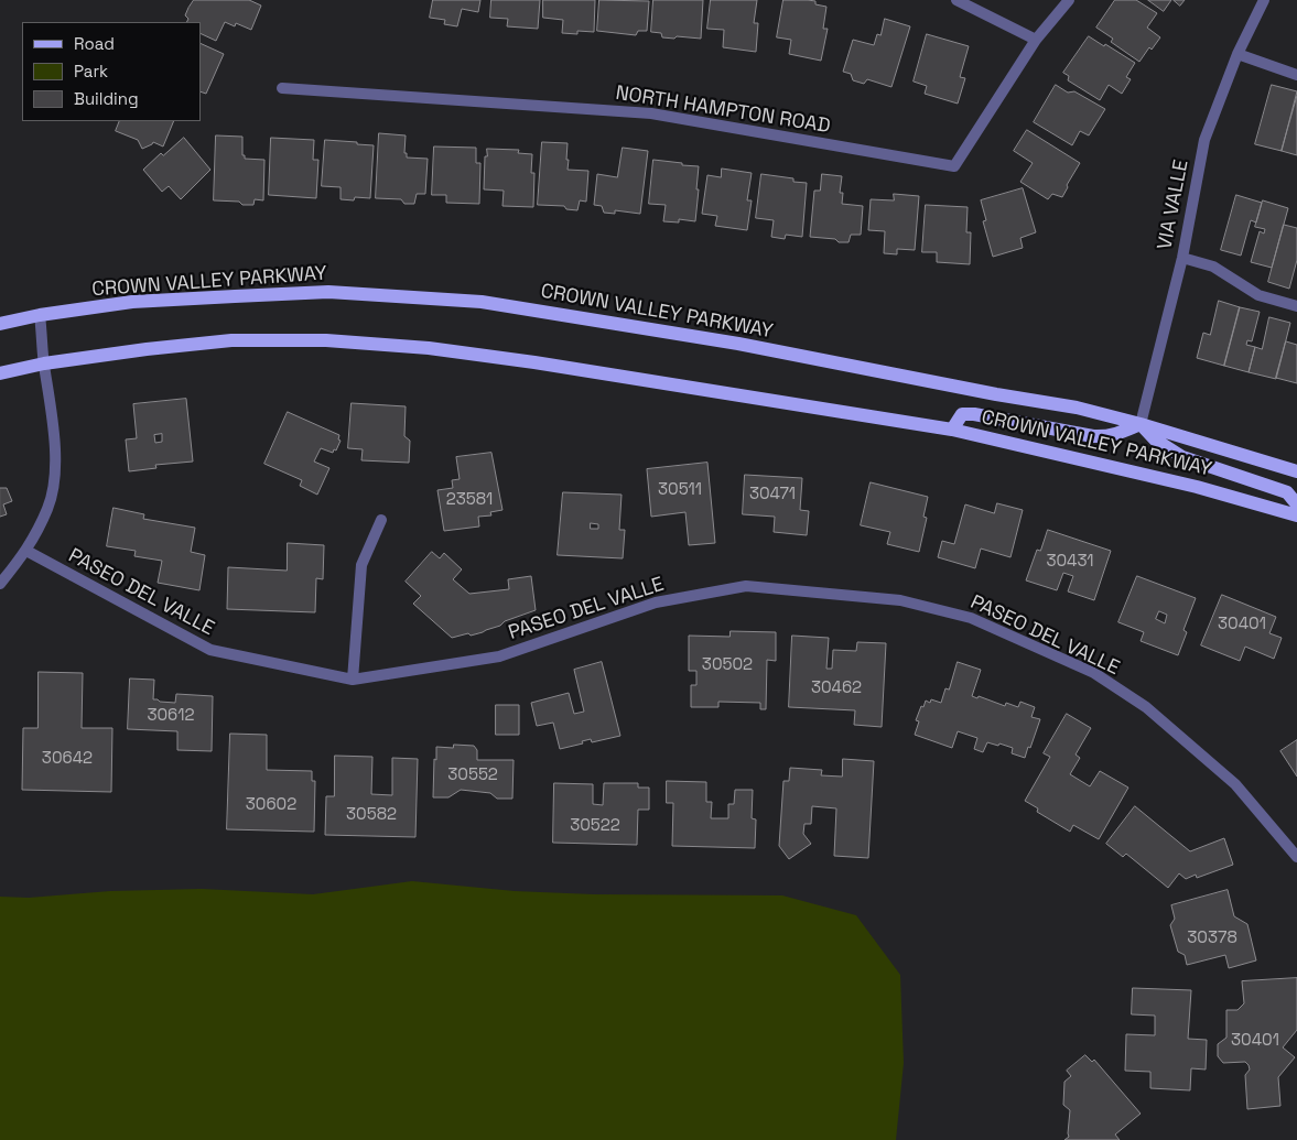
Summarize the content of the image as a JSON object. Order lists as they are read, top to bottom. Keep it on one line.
{"streets":{"main road":["CROWN VALLEY PARKWAY"],"street":["NORTH HAMPTON ROAD","VIA VALLE","PASEO DEL VALLE"]},"crossings":[["VIA VALLE","CROWN VALLEY PARKWAY"]],"house_numbers":["30511","30471","23581","30431","30401","30502","30462","30612","30642","30552","30602","30582","30522","30378","30401"],"legend":["Road","Park","Building"]}
